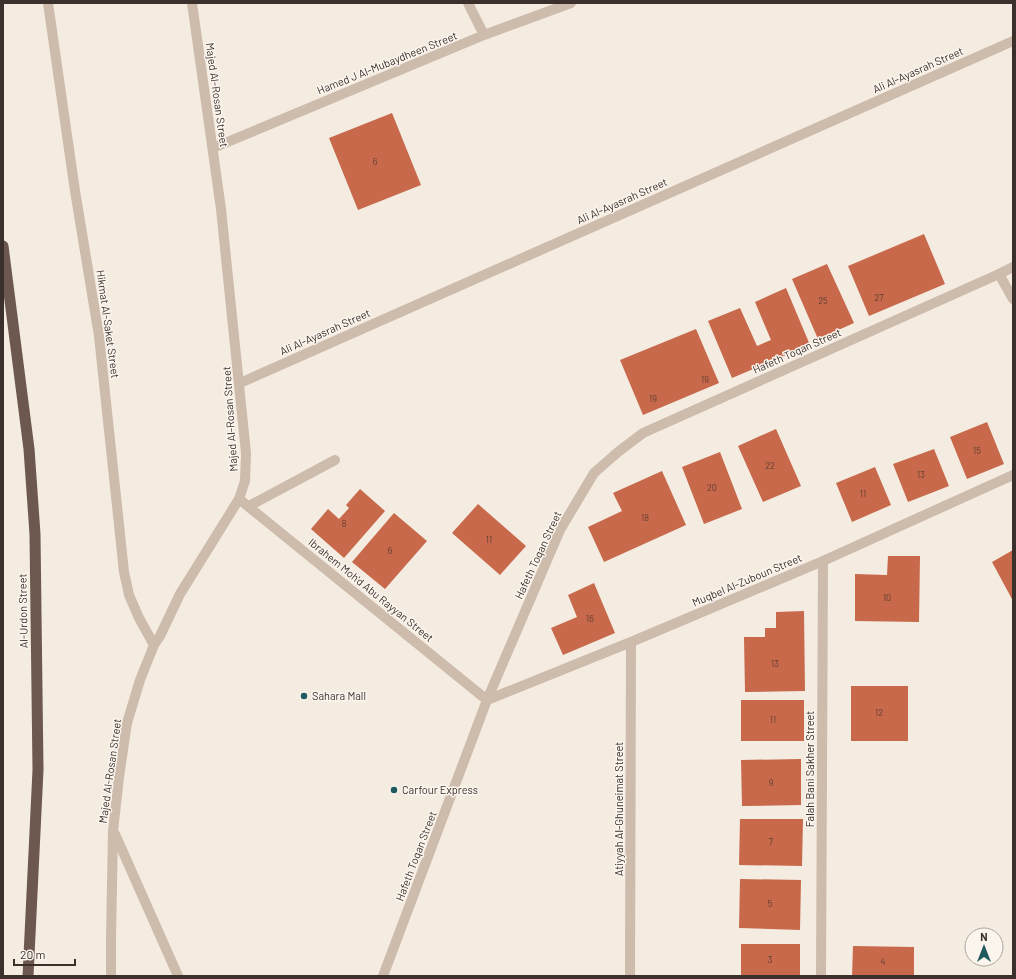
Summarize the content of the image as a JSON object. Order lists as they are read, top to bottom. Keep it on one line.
{"streets":{"highway":["Al-Urdon Street"],"street":["Hamed J Al-Mubaydheen Street","Ali Al-Ayasrah Street","Majed Al-Rosan Street","Hikmat Al-Saket Street","Hafeth Toqan Street","Muqbel Al-Zuboun Street","Ibrahem Moh'd Abu Rayyan Street","Falah Bani Sakher Street","Atiyyah Al-Ghuneimat Street"]},"crossings":[["Hamed J Al-Mubaydheen Street","Majed Al-Rosan Street"],["Ali Al-Ayasrah Street","Majed Al-Rosan Street"],["Majed Al-Rosan Street","Hikmat Al-Saket Street"],["Majed Al-Rosan Street","Ibrahem Moh'd Abu Rayyan Street"],["Hafeth Toqan Street","Muqbel Al-Zuboun Street"],["Hafeth Toqan Street","Ibrahem Moh'd Abu Rayyan Street"],["Muqbel Al-Zuboun Street","Ibrahem Moh'd Abu Rayyan Street"],["Muqbel Al-Zuboun Street","Falah Bani Sakher Street"],["Muqbel Al-Zuboun Street","Atiyyah Al-Ghuneimat Street"]],"places":["Sahara Mall","Carfour Express"],"house_numbers":["6","27","25","19","19","15","22","13","20","11","18","8","11","6","10","16","13","12","11","9","7","5","3","4"],"scale_bar":"20 m","north":"top"}
